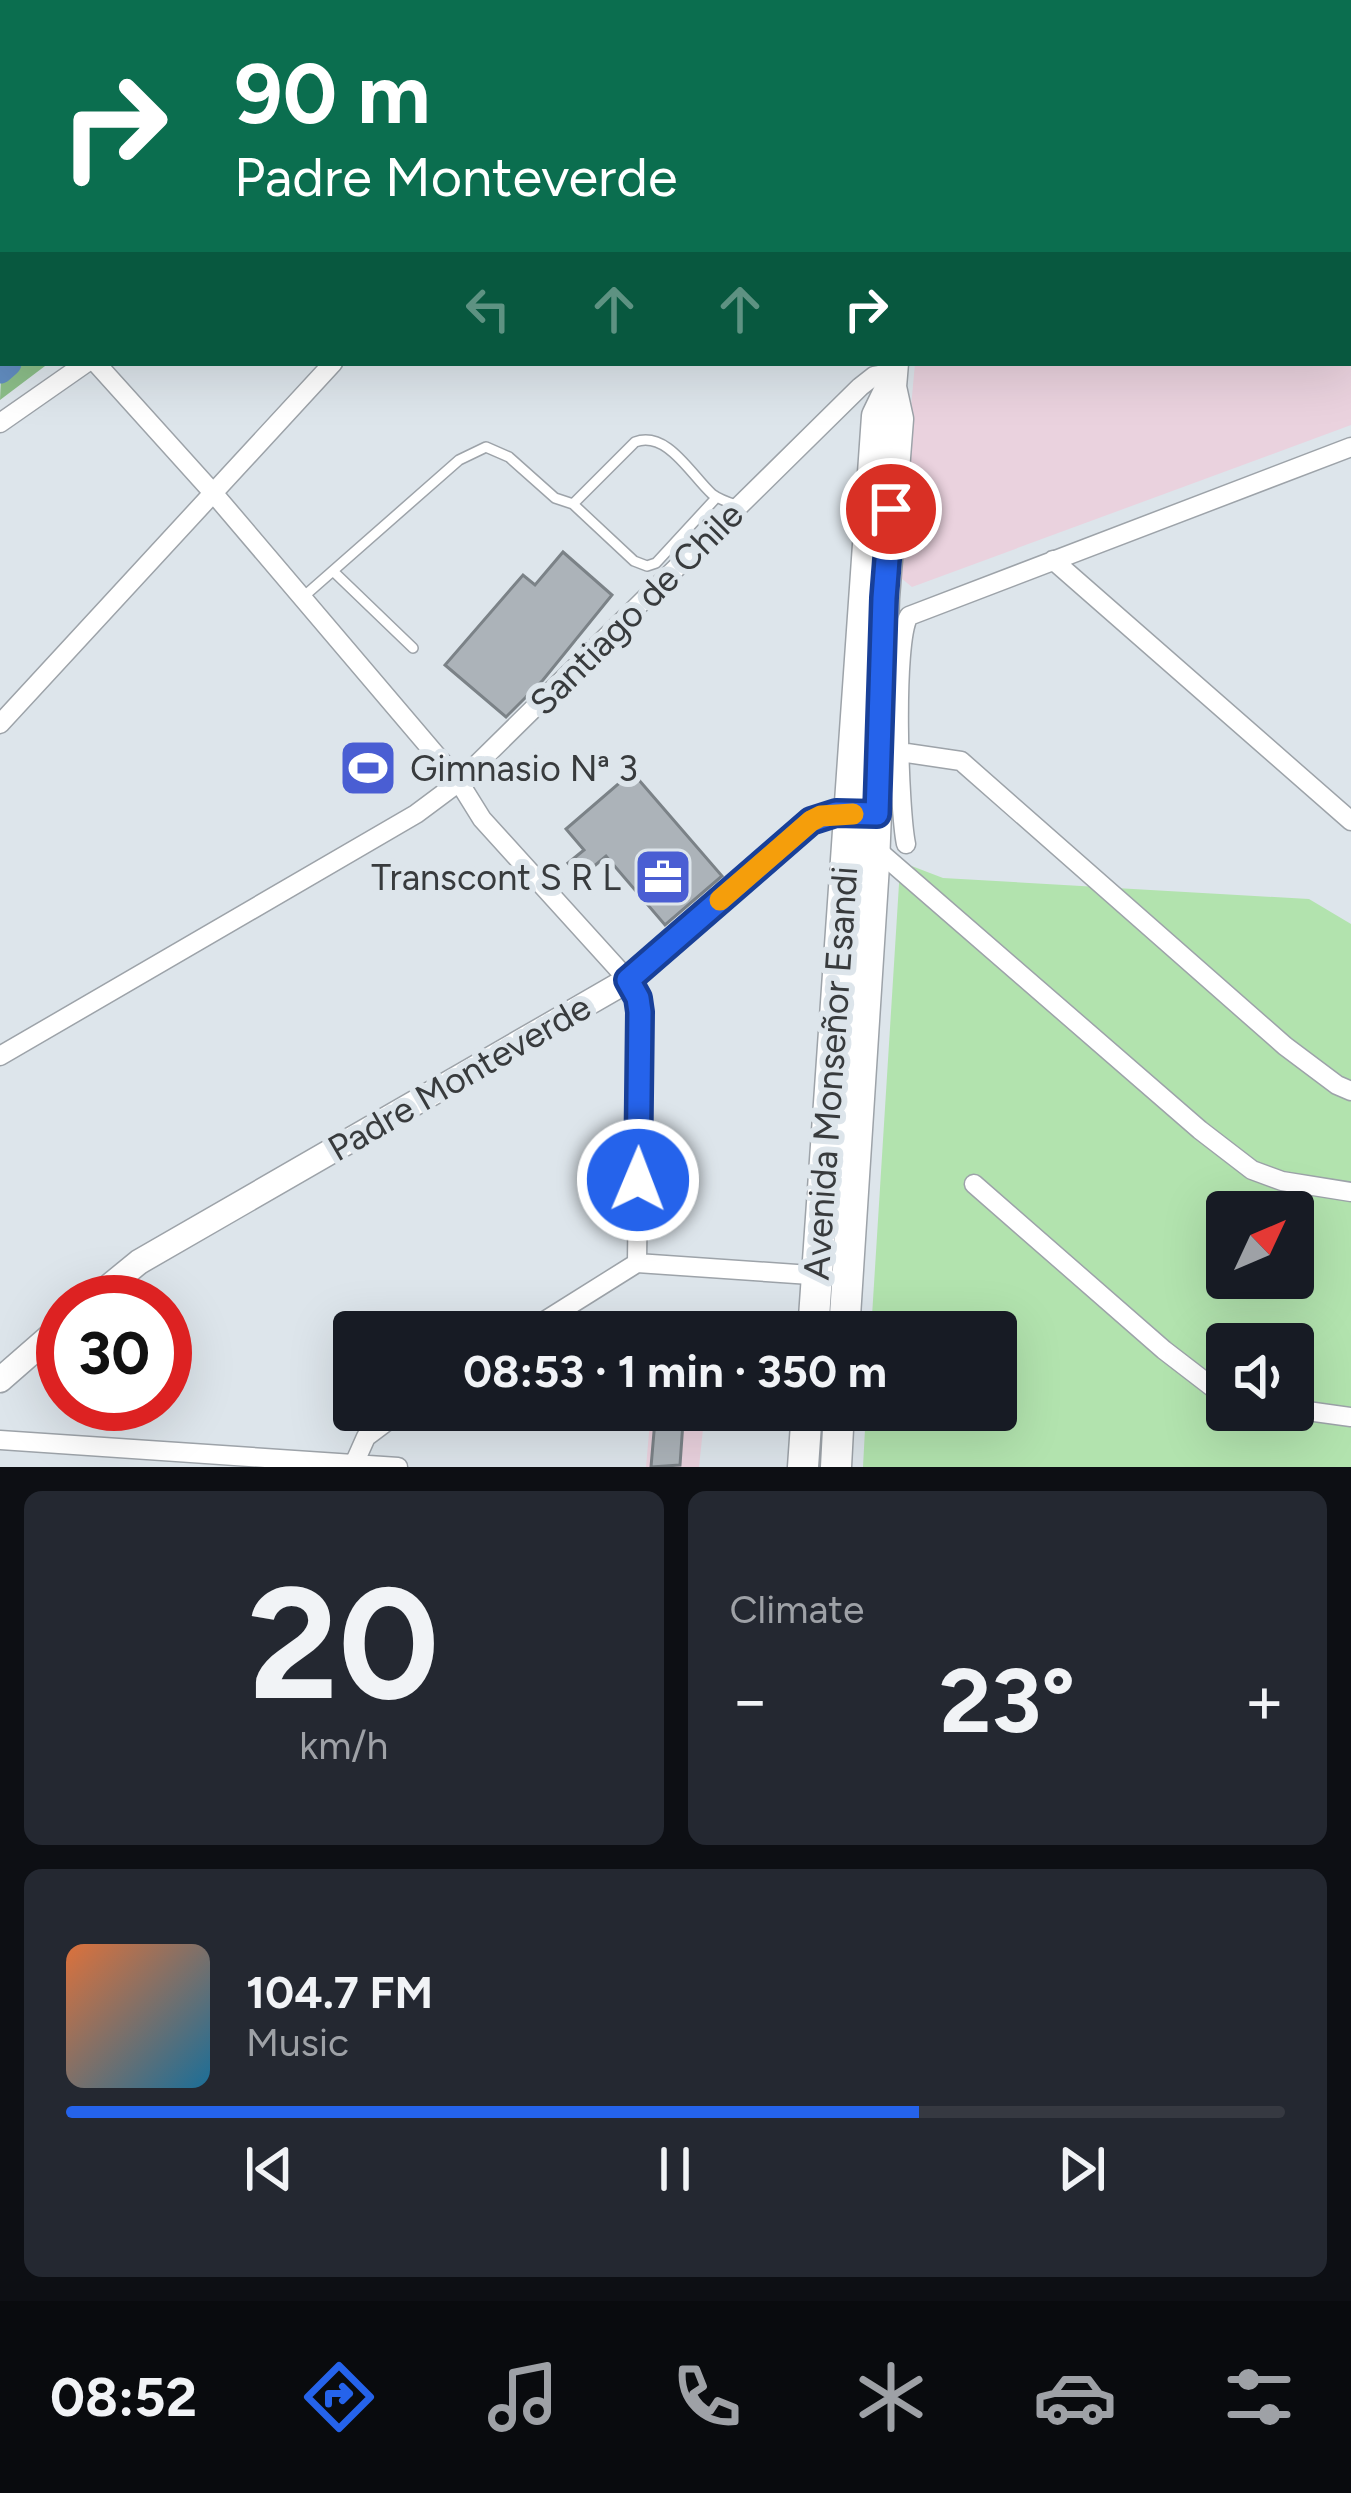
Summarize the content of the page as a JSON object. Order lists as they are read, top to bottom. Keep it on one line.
{"streets":{"main road":["Avenida Monseñor Esandi"],"street":["Santiago de Chile","Padre Monteverde"]},"crossings":[["Santiago de Chile","Avenida Monseñor Esandi"],["Avenida Monseñor Esandi","Padre Monteverde"]],"places":{"sports":["Gimnasio Nª 3"],"office":["Transcont S R L"]},"north":"top right","page":{"turn":["90 m","Padre Monteverde"],"limit":"30","trip":"08:53 · 1 min · 350 m","tile":[["20","km/h"],"Climate"],"heat":["−","23°","+"],"song":["104.7 FM","Music"],"tabs":"08:52"}}
